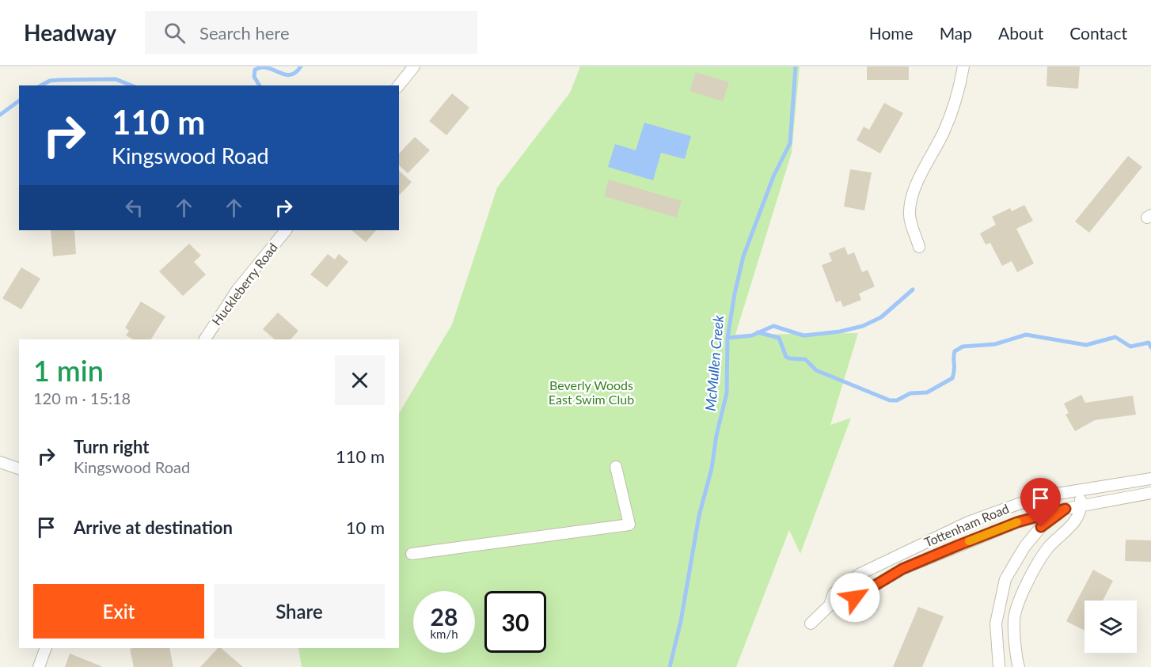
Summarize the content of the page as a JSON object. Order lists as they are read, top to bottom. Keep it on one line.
{"streets":{"street":["Huckleberry Road","Tottenham Road"]},"water":["McMullen Creek"],"parks":["Beverly Woods East Swim Club"],"page":{"header":"Headway","search":"Search here","nav":["Home","Map","About","Contact"],"turn":["110 m","Kingswood Road"],"heading":["1 min","120 m · 15:18"],"list":[{"name":"Turn right","note":"Kingswood Road","value":"110 m"},{"name":"Arrive at destination","value":"10 m"}],"buttons":["Exit","Share"],"speed":"28 km/h","limit":"30"}}
